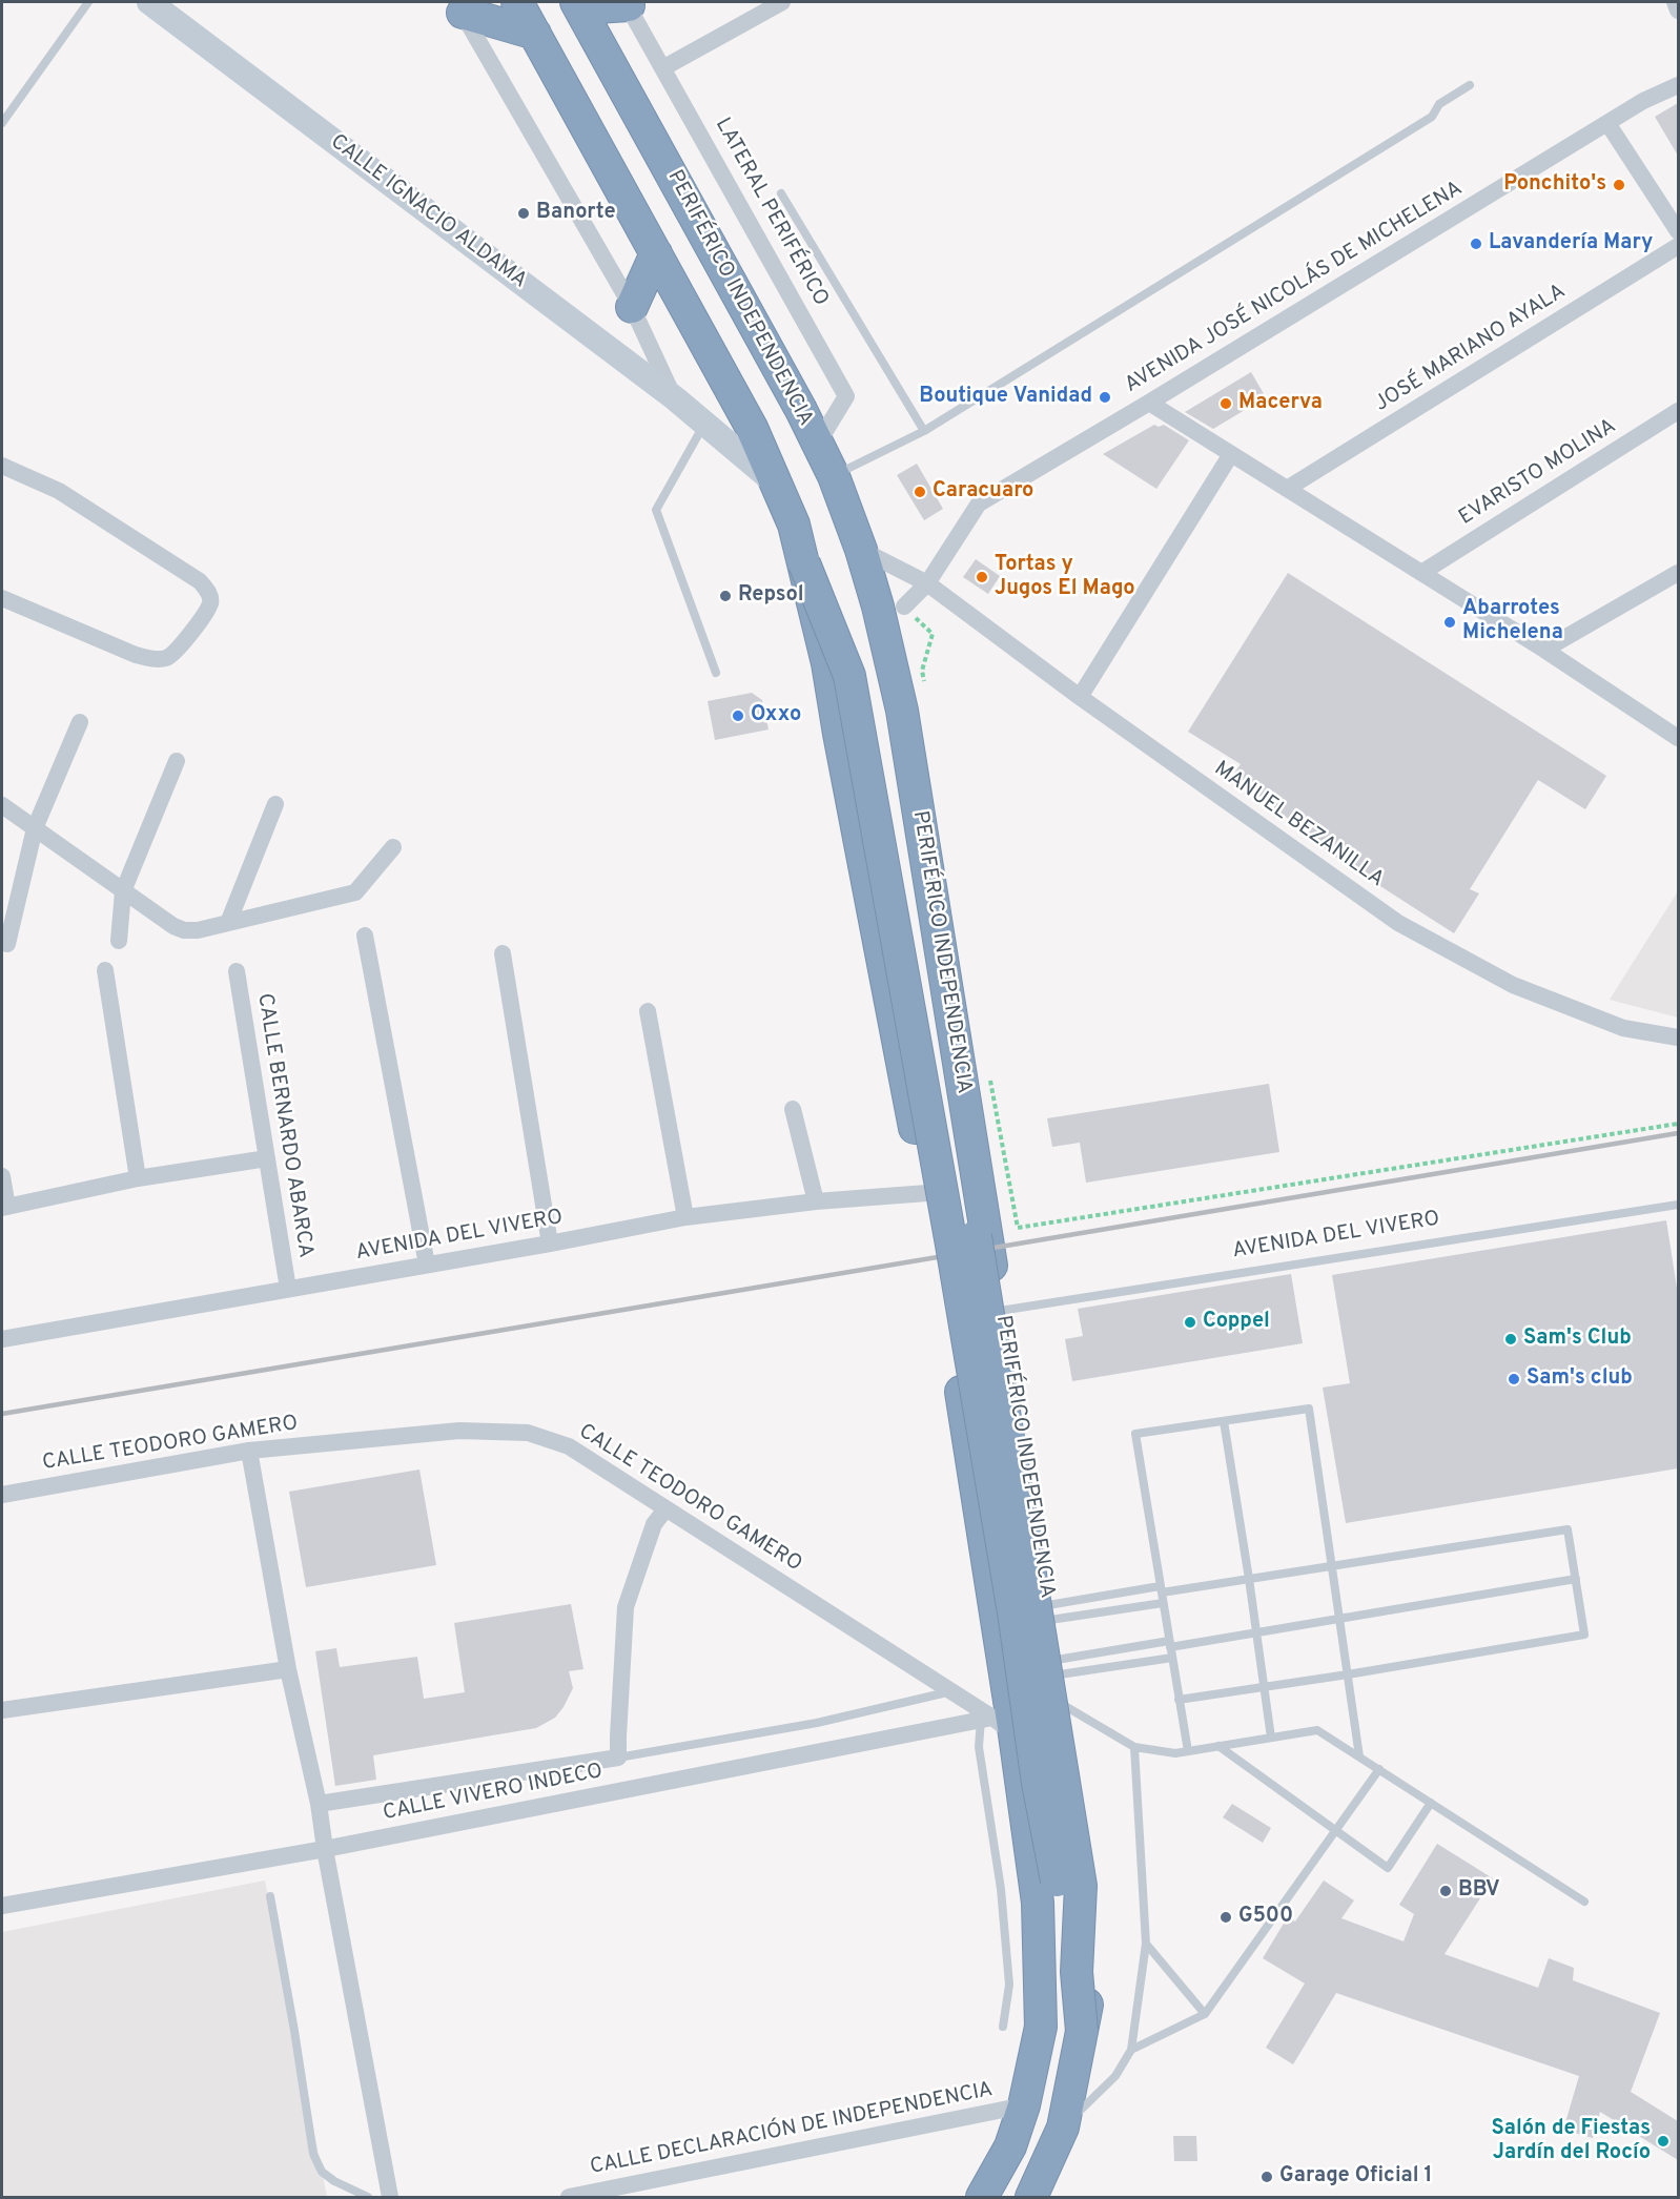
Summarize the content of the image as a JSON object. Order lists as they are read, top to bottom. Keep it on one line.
{"streets":{"highway":["PERIFÉRICO INDEPENDENCIA"],"street":["CALLE IGNACIO ALDAMA","LATERAL PERIFÉRICO","AVENIDA JOSÉ NICOLÁS DE MICHELENA","JOSÉ MARIANO AYALA","EVARISTO MOLINA","MANUEL BEZANILLA","CALLE BERNARDO ABARCA","AVENIDA DEL VIVERO","CALLE TEODORO GAMERO","CALLE VIVERO INDECO","CALLE DECLARACIÓN DE INDEPENDENCIA"]},"crossings":[["LATERAL PERIFÉRICO","PERIFÉRICO INDEPENDENCIA"],["AVENIDA JOSÉ NICOLÁS DE MICHELENA","PERIFÉRICO INDEPENDENCIA"],["AVENIDA JOSÉ NICOLÁS DE MICHELENA","MANUEL BEZANILLA"],["PERIFÉRICO INDEPENDENCIA","MANUEL BEZANILLA"],["PERIFÉRICO INDEPENDENCIA","AVENIDA DEL VIVERO"],["PERIFÉRICO INDEPENDENCIA","CALLE TEODORO GAMERO"],["PERIFÉRICO INDEPENDENCIA","CALLE VIVERO INDECO"],["PERIFÉRICO INDEPENDENCIA","CALLE DECLARACIÓN DE INDEPENDENCIA"],["CALLE BERNARDO ABARCA","AVENIDA DEL VIVERO"],["CALLE TEODORO GAMERO","CALLE VIVERO INDECO"]],"places":["Ponchito's","Banorte","Lavandería Mary","Boutique Vanidad","Macerva","Caracuaro","Tortas y Jugos El Mago","Repsol","Abarrotes Michelena","Oxxo","Coppel","Sam's Club","Sam's club","BBV","G500","Salón de Fiestas Jardín del Rocío","Garage Oficial 1"]}
